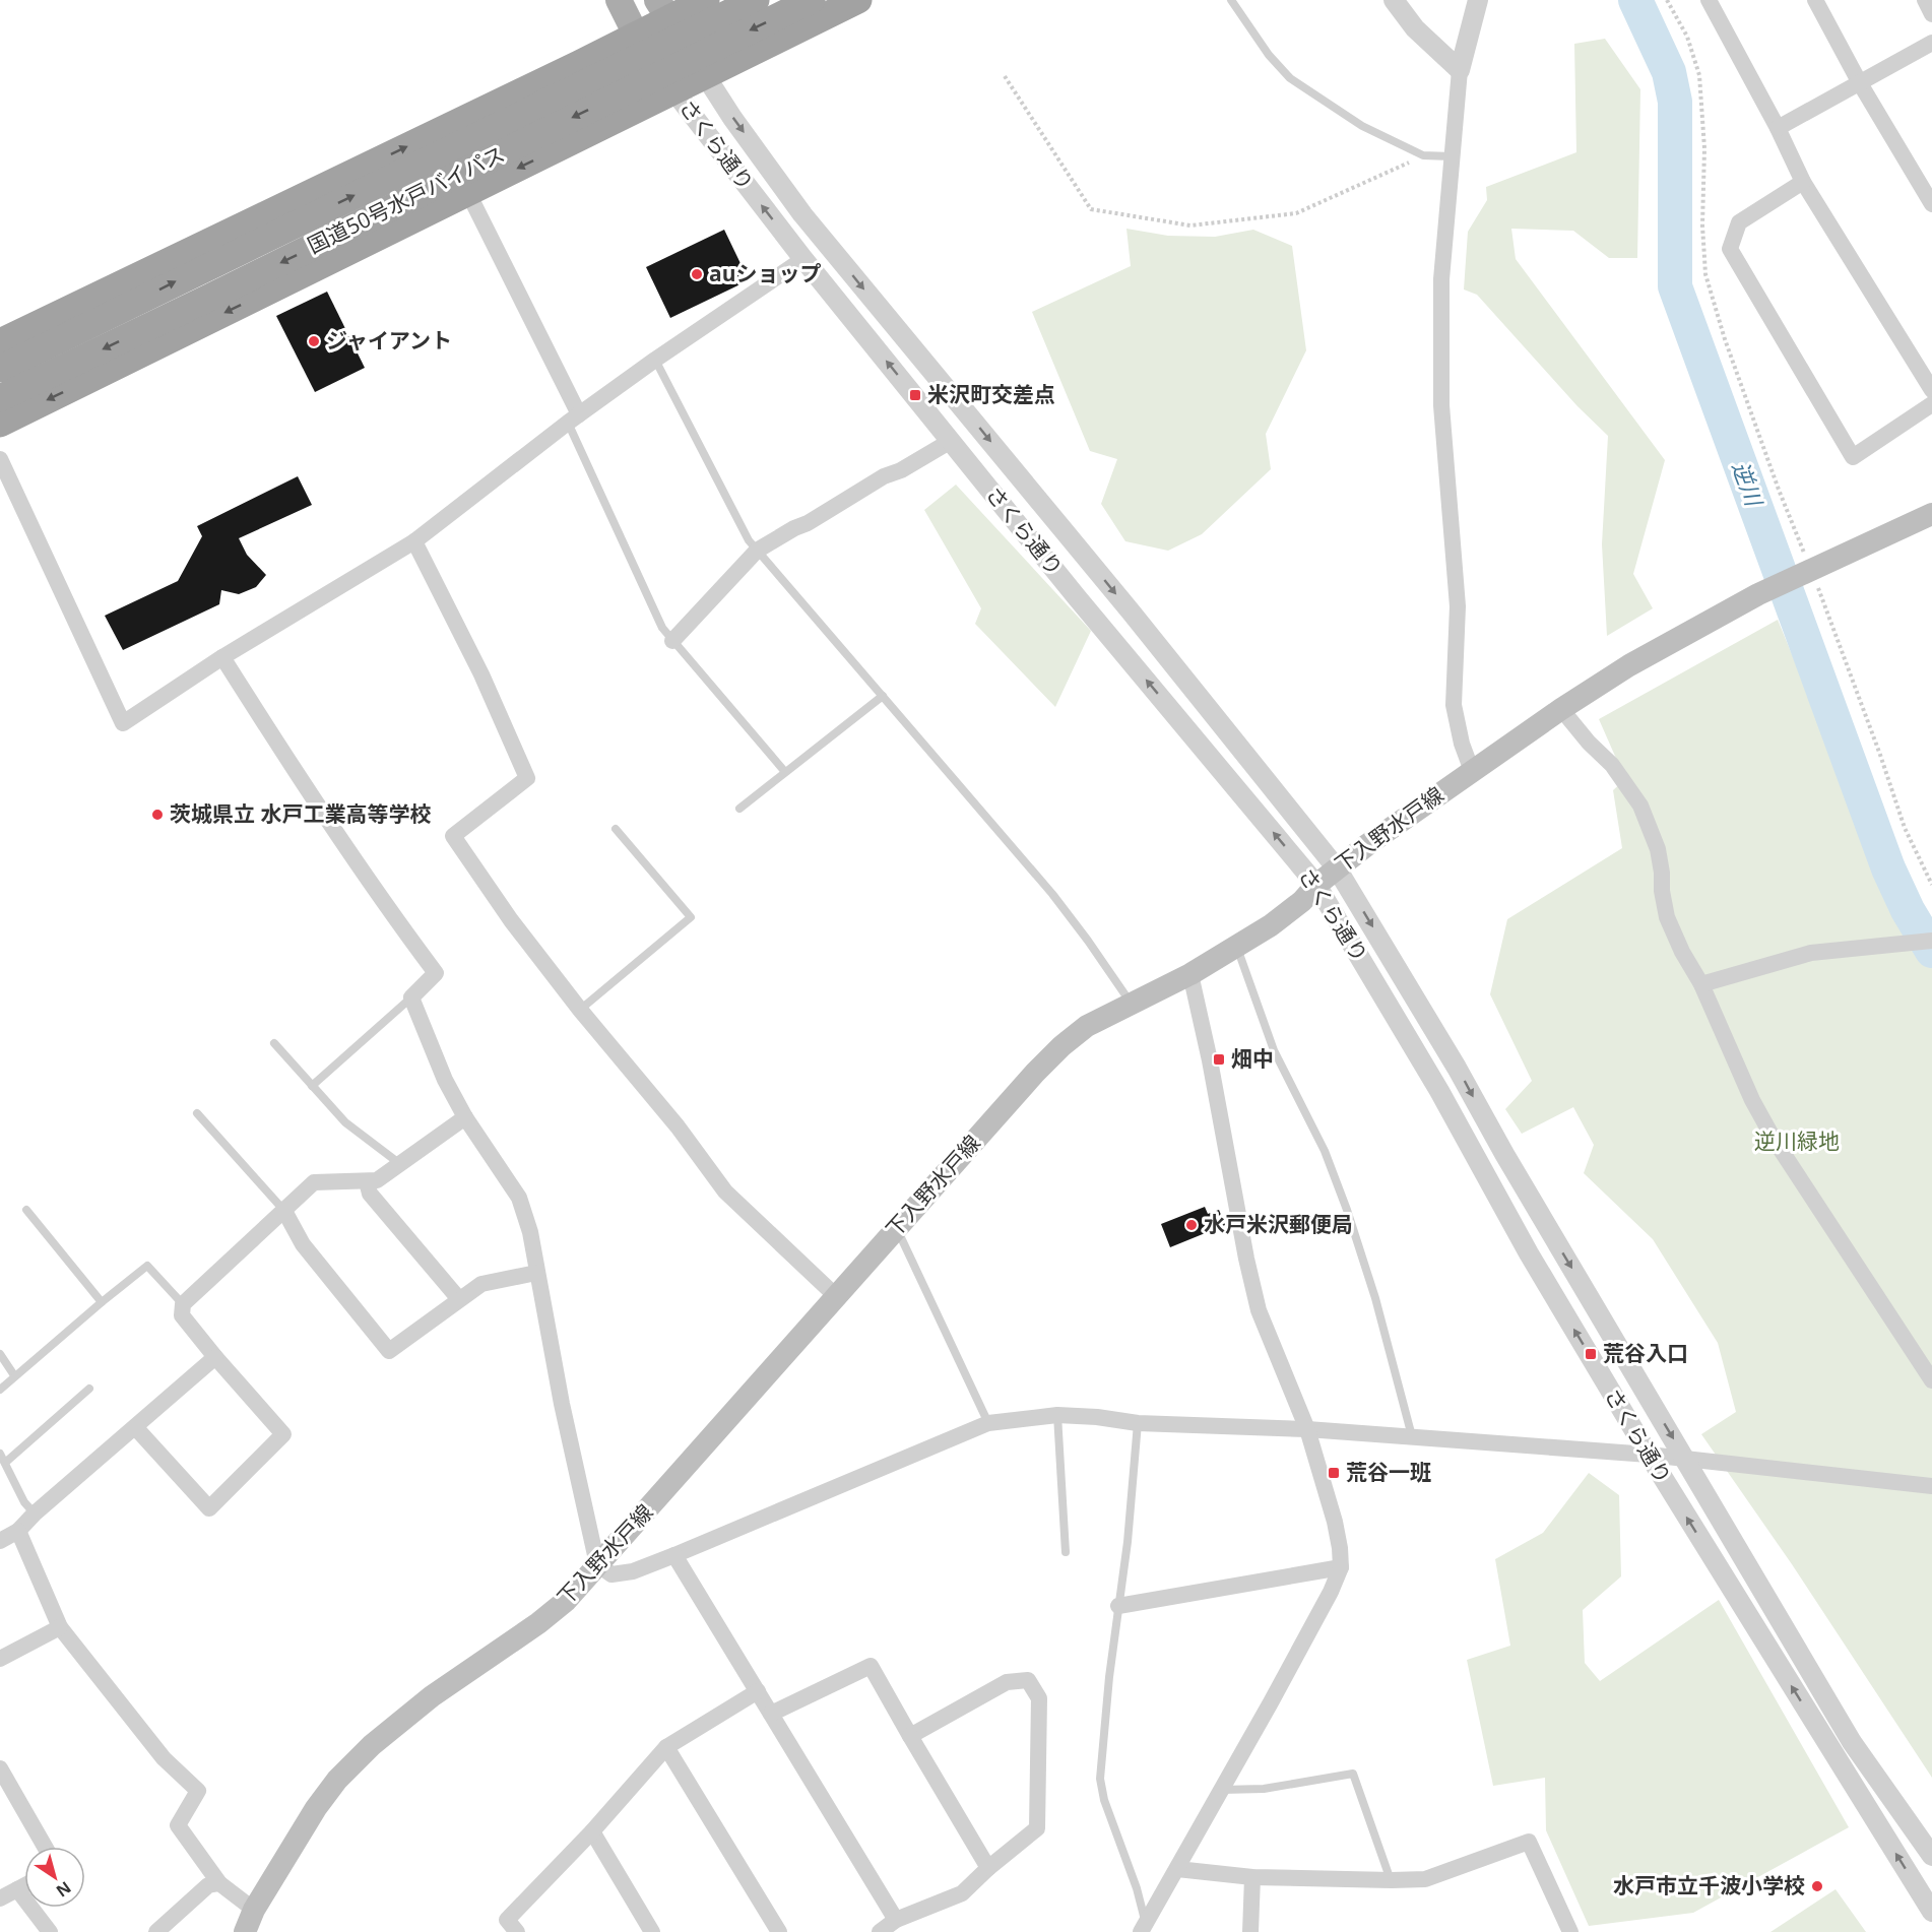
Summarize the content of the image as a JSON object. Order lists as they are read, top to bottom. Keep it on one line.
{"streets":{"highway":["国道50号水戸バイパス"],"main road":["さくら通り","下入野水戸線"]},"crossings":[["さくら通り","下入野水戸線"]],"water":["逆川"],"parks":["逆川緑地"],"places":{"other":["auショップ","ジャイアント","茨城県立 水戸工業高等学校","水戸米沢郵便局","水戸市立千波小学校"],"transit":["米沢町交差点","畑中","荒谷入口","荒谷一班"]},"north":"bottom right"}
